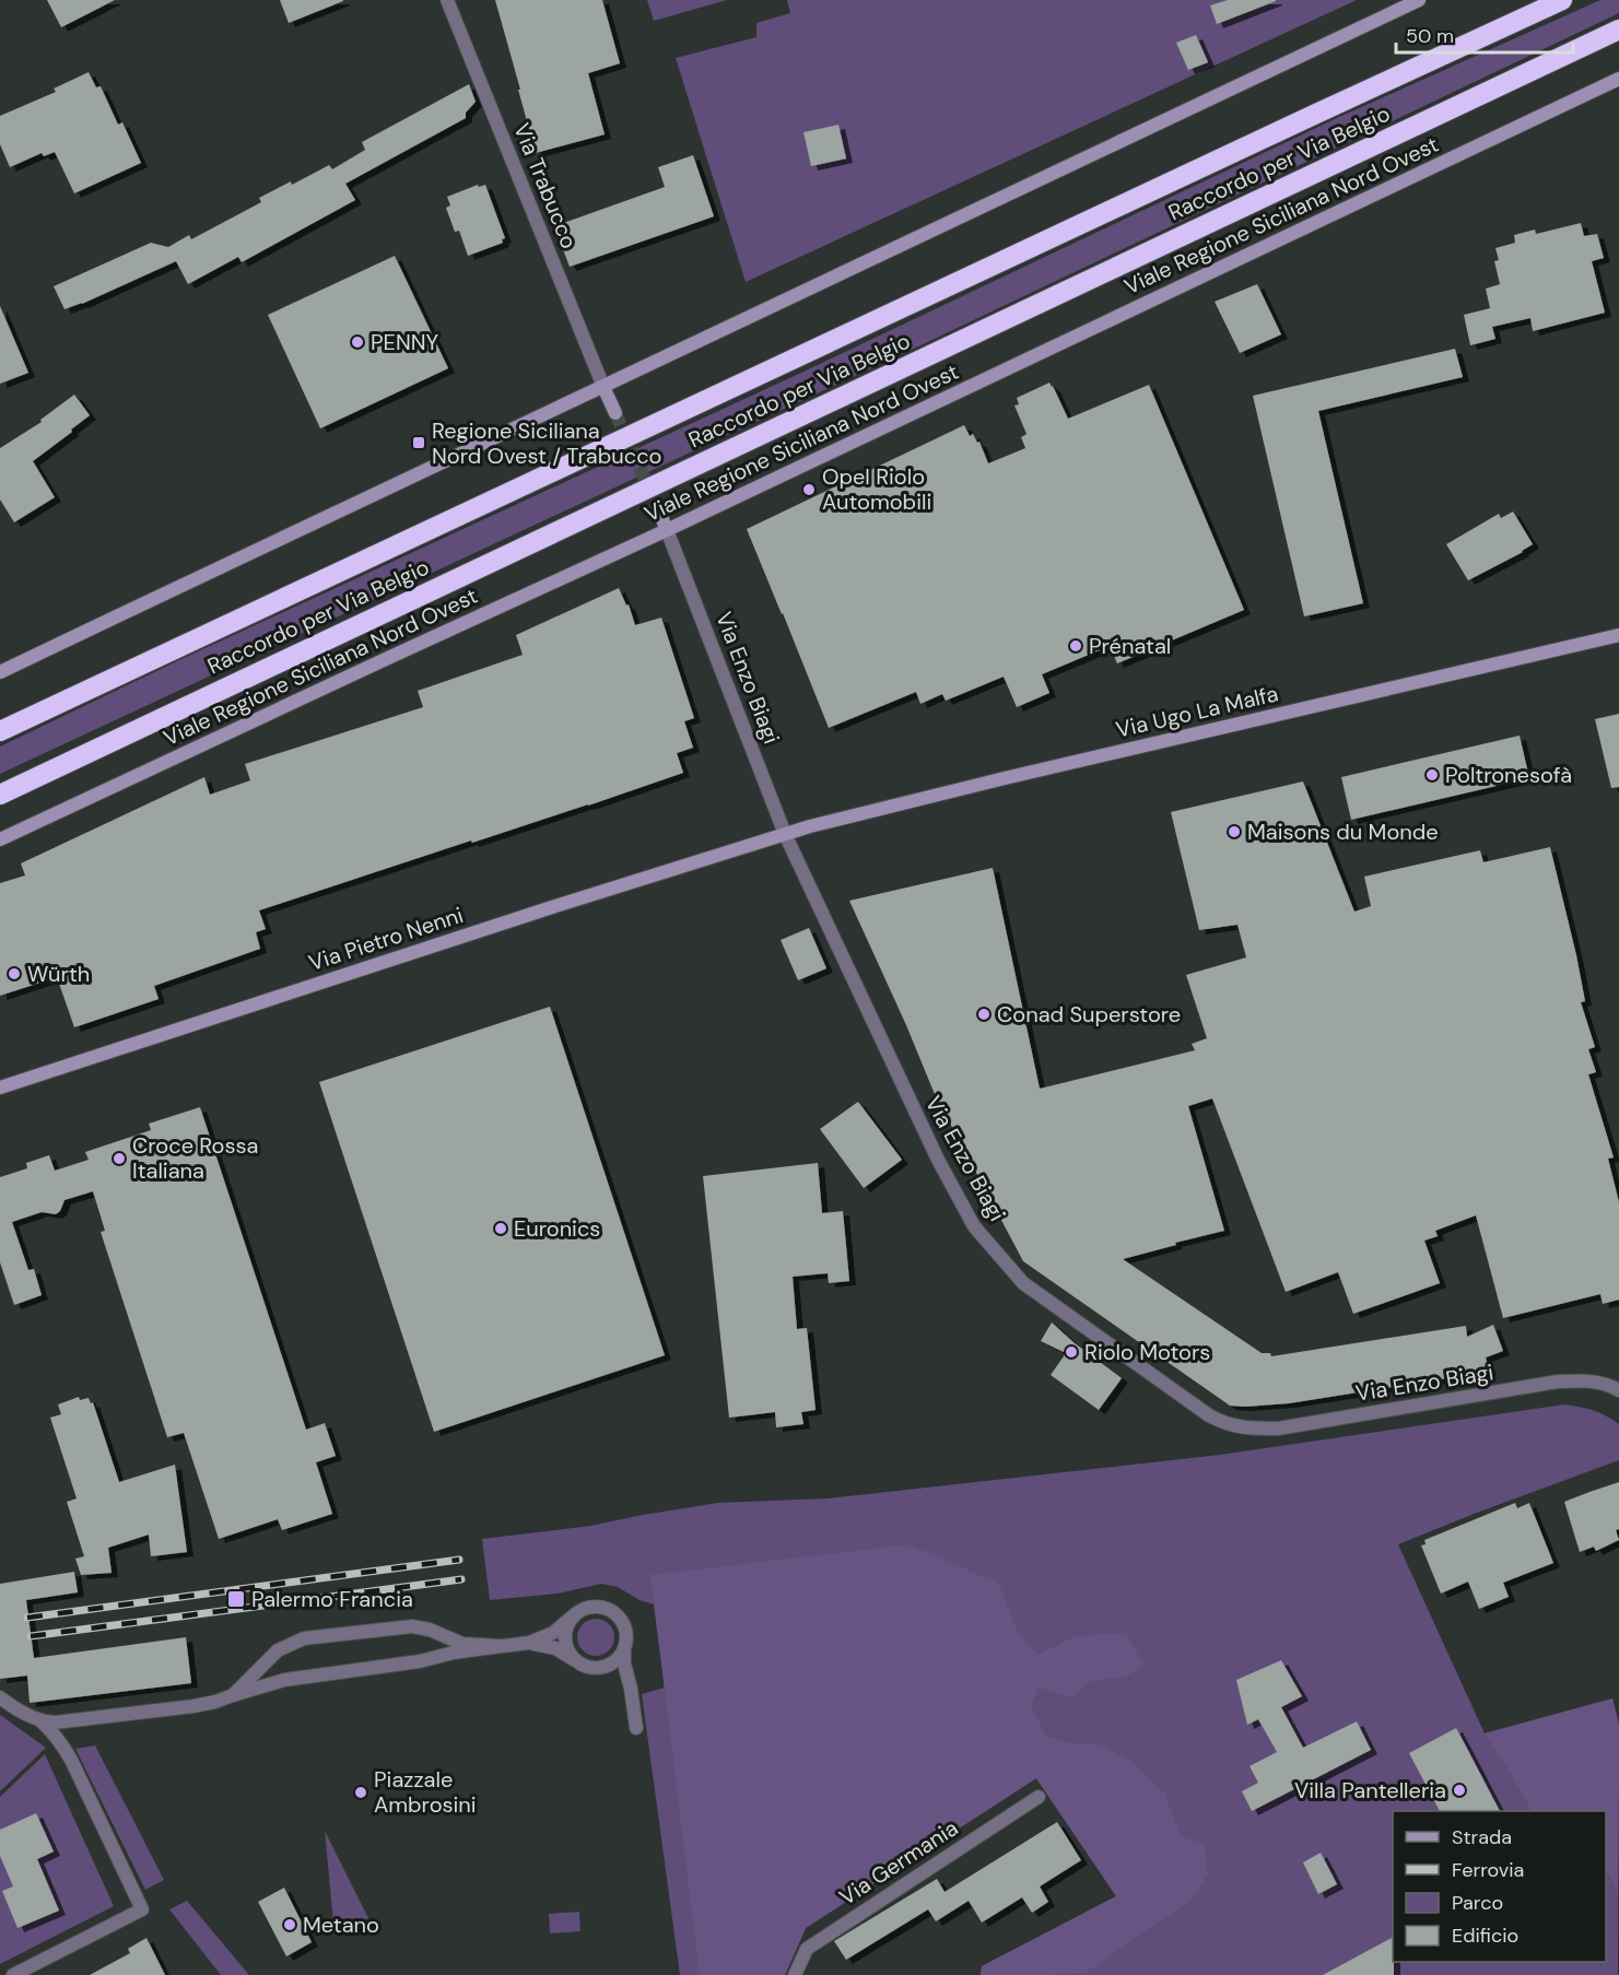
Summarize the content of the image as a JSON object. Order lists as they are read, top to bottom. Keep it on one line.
{"streets":{"highway":["Raccordo per Via Belgio"],"street":["Via Trabucco","Viale Regione Siciliana Nord Ovest","Via Enzo Biagi","Via Ugo La Malfa","Via Pietro Nenni","Via Germania"]},"crossings":[["Viale Regione Siciliana Nord Ovest","Via Enzo Biagi"],["Via Enzo Biagi","Via Ugo La Malfa"],["Via Enzo Biagi","Via Pietro Nenni"],["Via Ugo La Malfa","Via Pietro Nenni"]],"places":{"other":["PENNY","Opel Riolo Automobili","Prénatal","Poltronesofà","Maisons du Monde","Würth","Conad Superstore","Croce Rossa Italiana","Euronics","Riolo Motors","Villa Pantelleria","Piazzale Ambrosini","Metano"],"transit":["Regione Siciliana Nord Ovest / Trabucco","Palermo Francia"]},"legend":["Strada","Ferrovia","Parco","Edificio"],"scale_bar":"50 m"}
